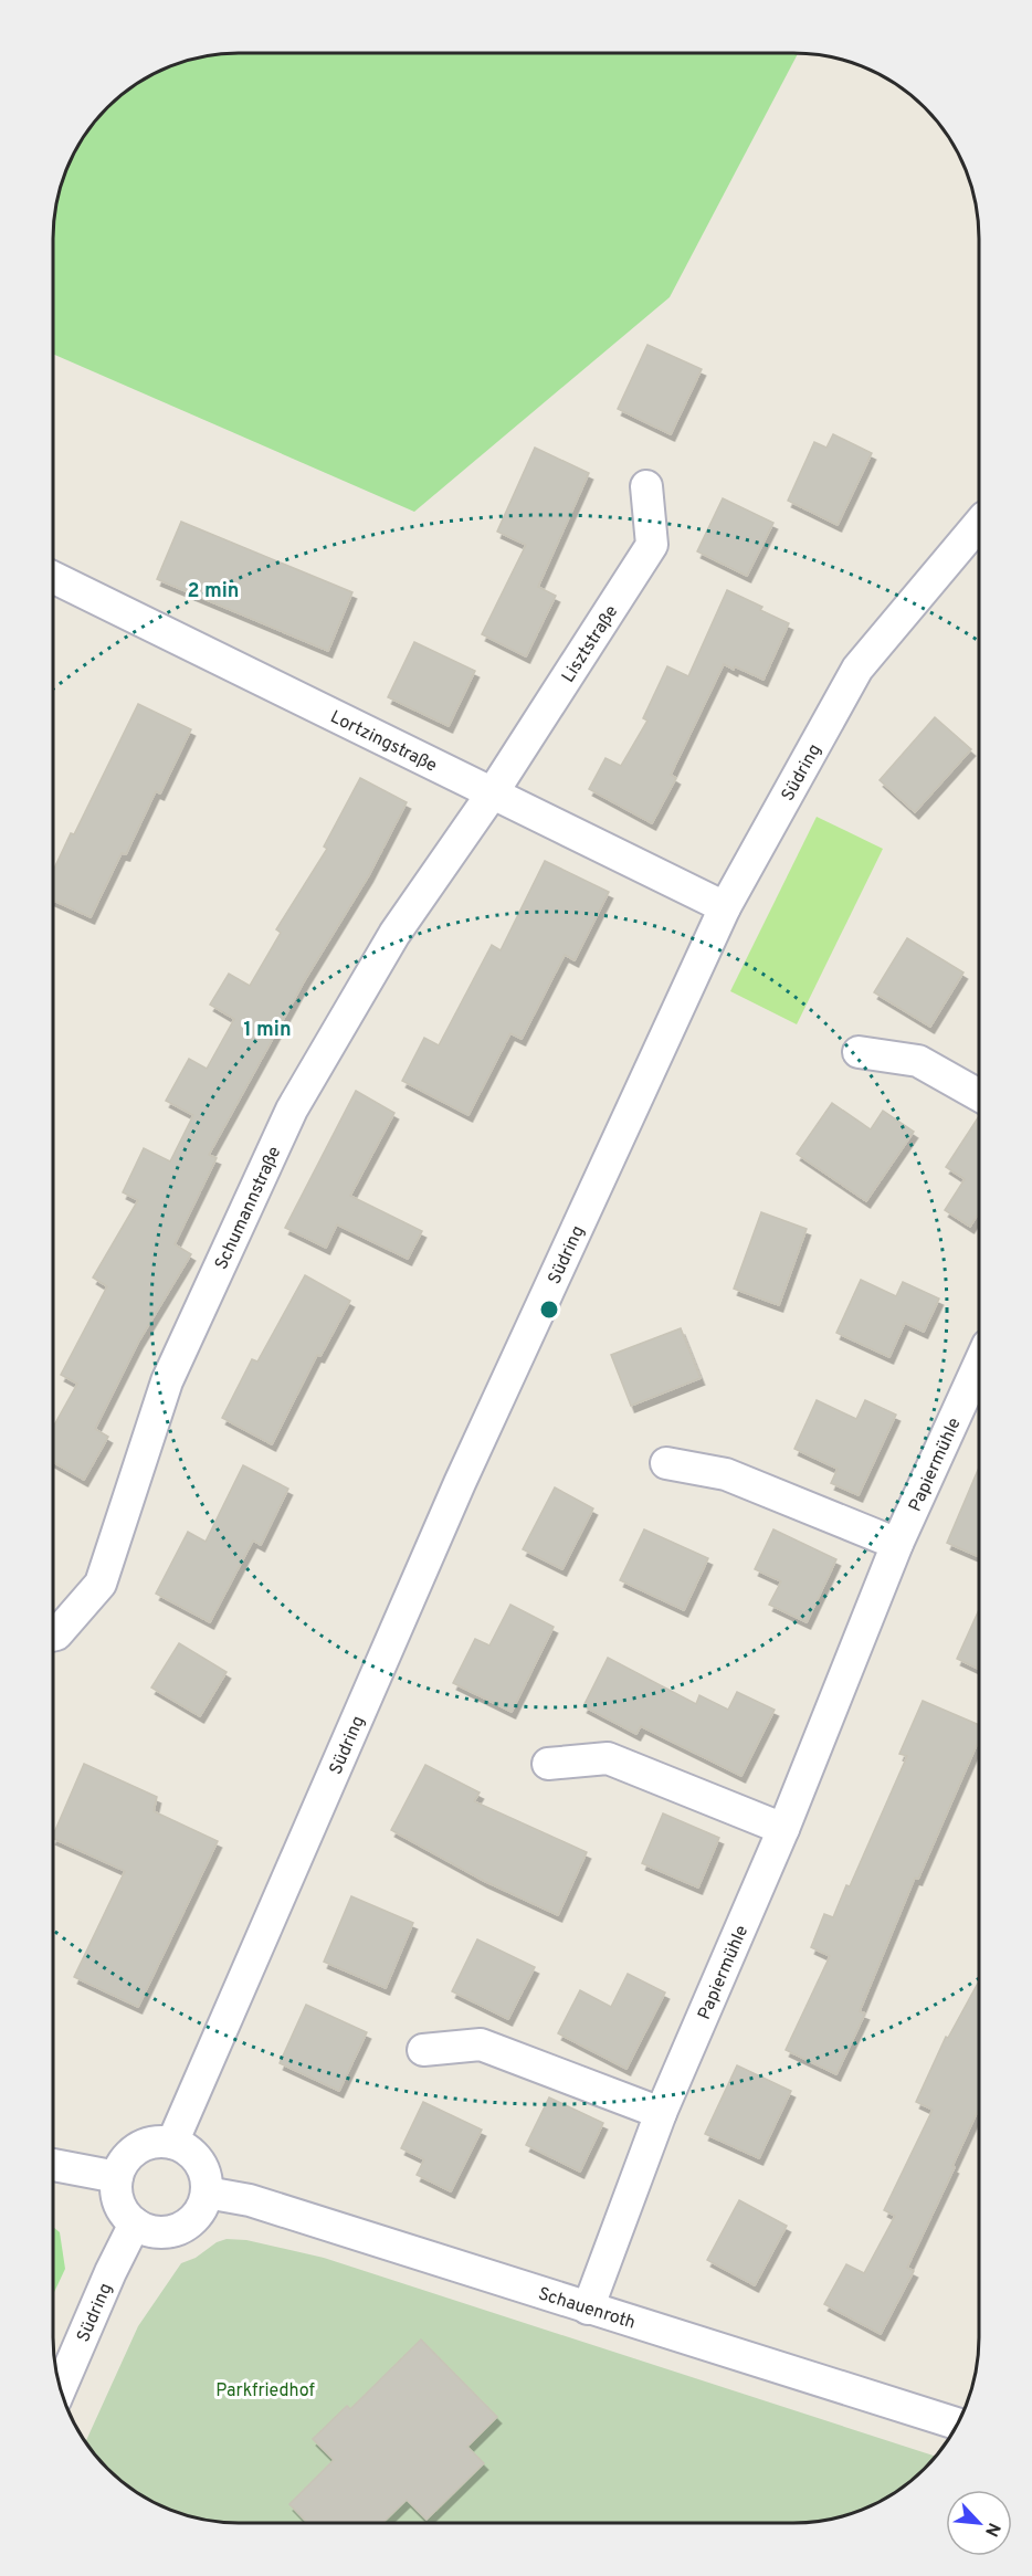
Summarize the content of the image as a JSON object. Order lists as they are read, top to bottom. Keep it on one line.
{"streets":{"street":["Lisztstraße","Lortzingstraße","Südring","Schumannstraße","Papiermühle","Schauenroth"]},"crossings":[["Lisztstraße","Lortzingstraße"],["Lisztstraße","Schumannstraße"],["Lortzingstraße","Südring"],["Lortzingstraße","Schumannstraße"],["Südring","Schauenroth"],["Papiermühle","Schauenroth"]],"parks":["Parkfriedhof"],"north":"bottom right","rings":["2 min","1 min"]}
